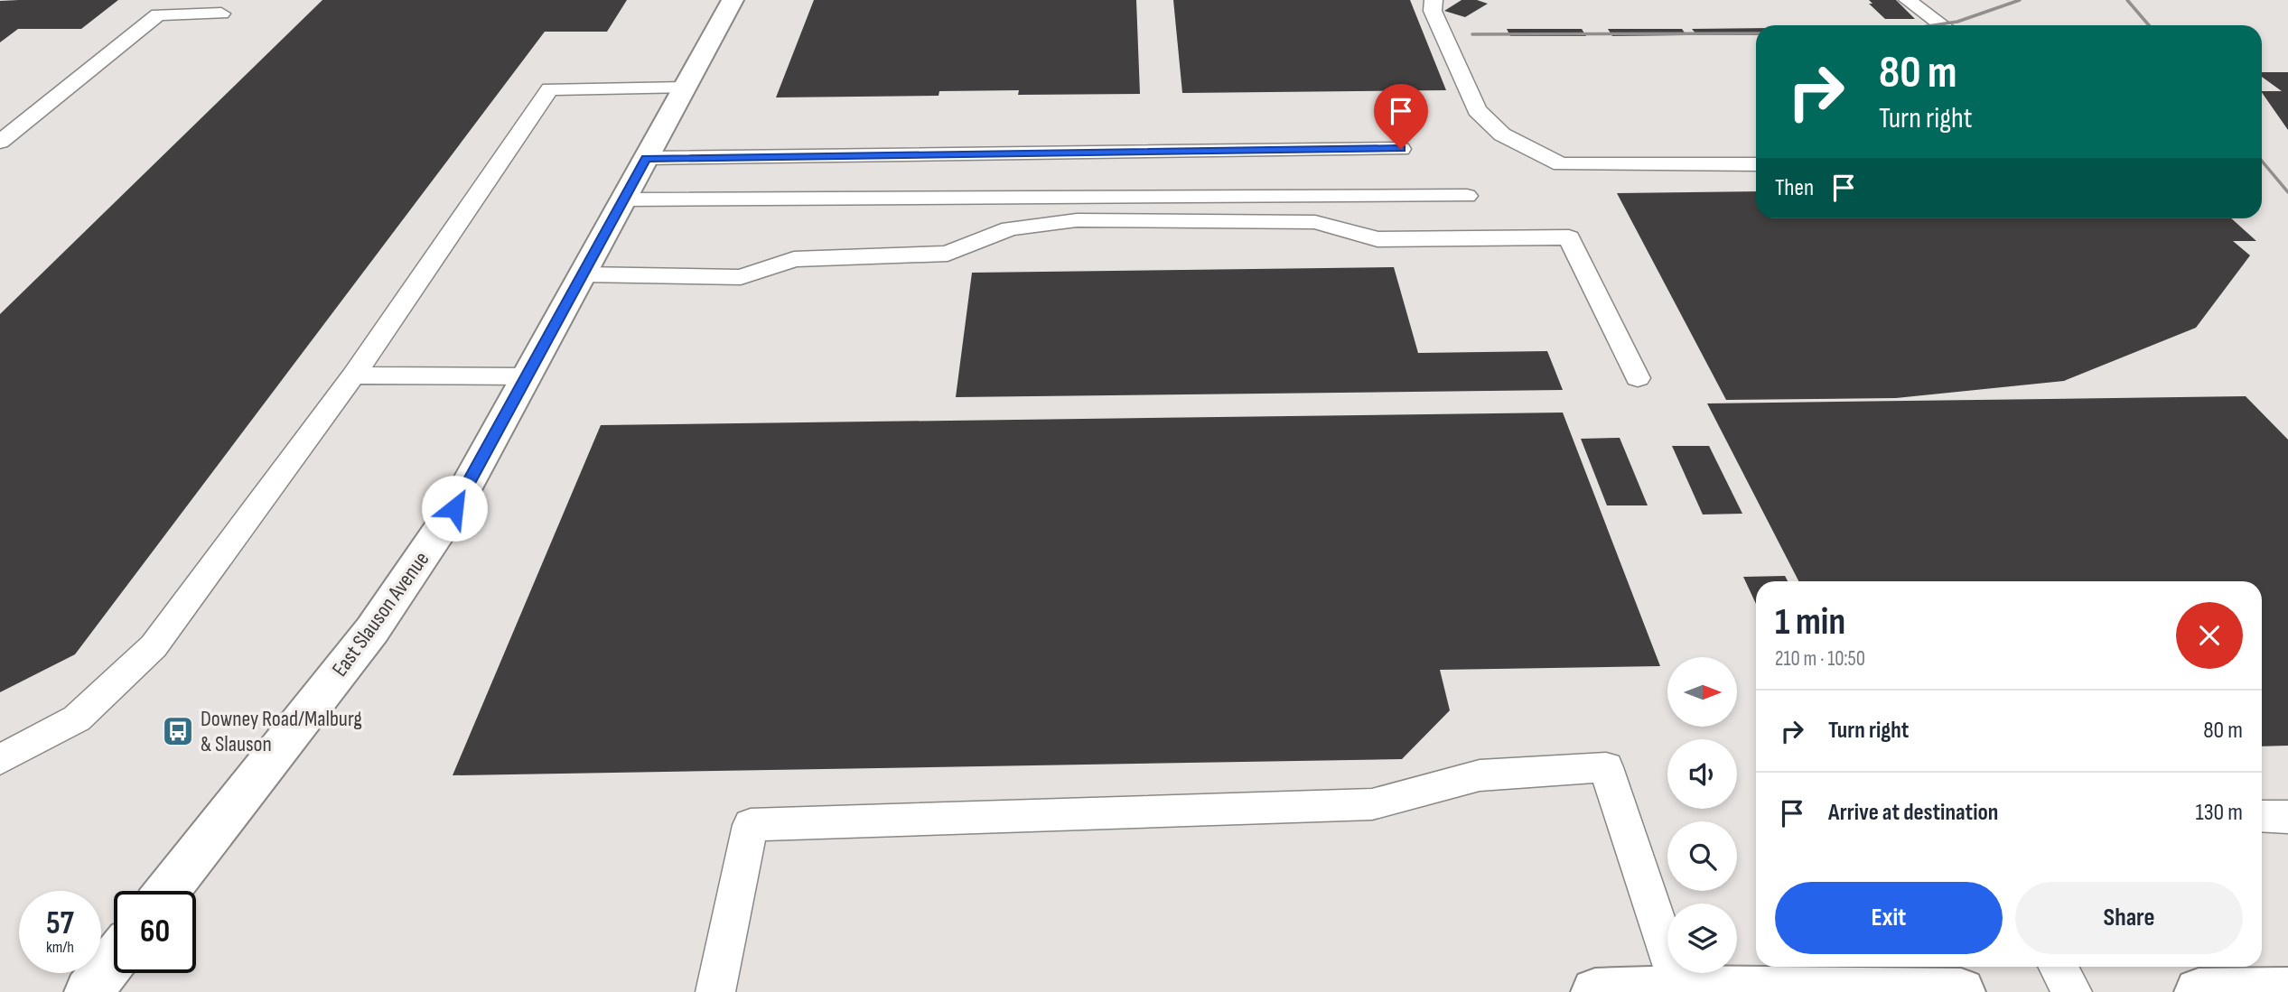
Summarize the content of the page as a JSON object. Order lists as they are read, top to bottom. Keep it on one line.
{"streets":{"main road":["East Slauson Avenue"]},"places":{"bus stop":["Downey Road/Malburg & Slauson"]},"north":"right","page":{"turn":["80 m","Turn right"],"then":"Then","heading":["1 min","210 m · 10:50"],"list":[{"name":"Turn right","value":"80 m"},{"name":"Arrive at destination","value":"130 m"}],"buttons":["Exit","Share"],"speed":"57 km/h","limit":"60"}}
